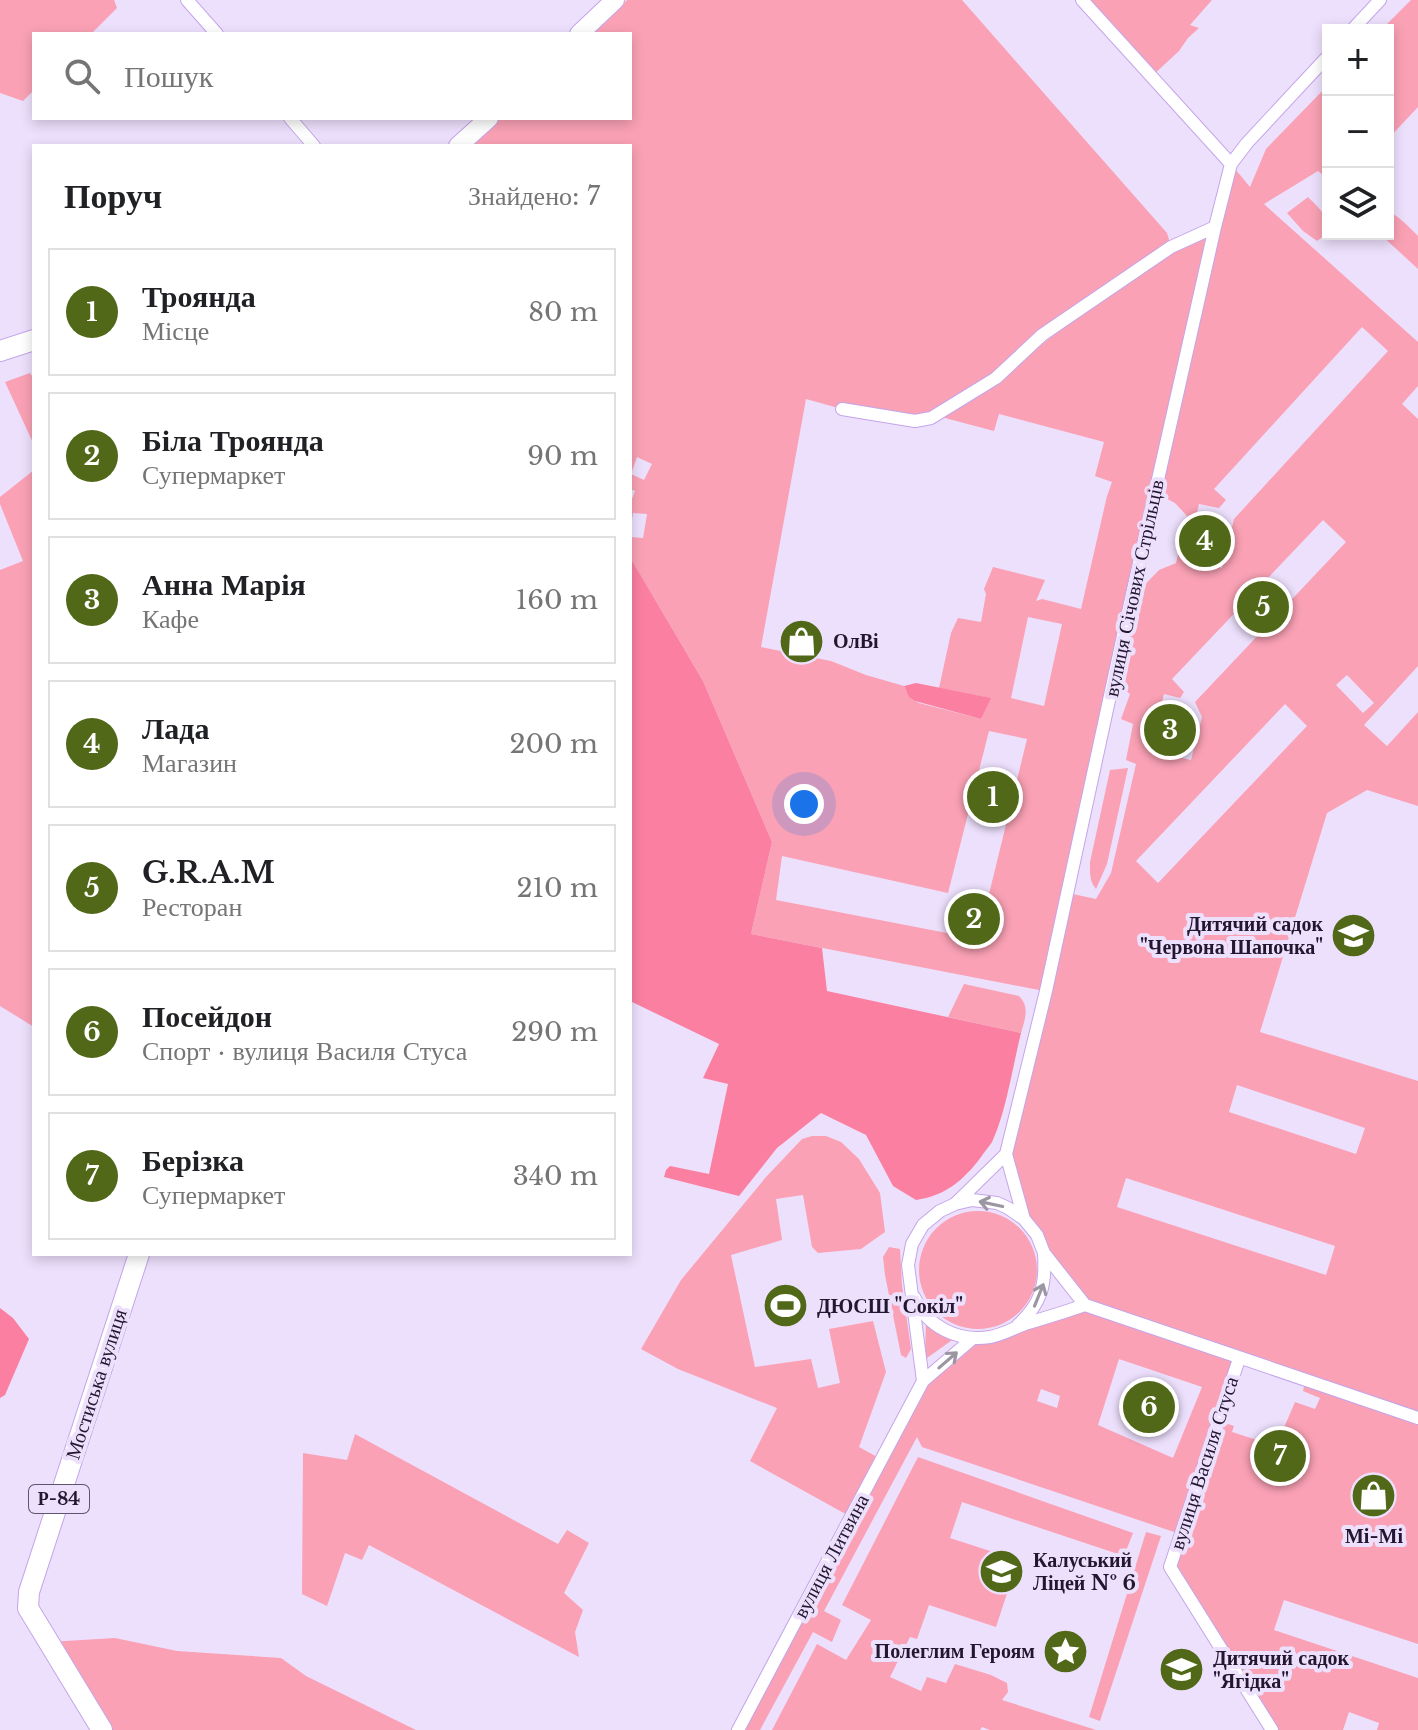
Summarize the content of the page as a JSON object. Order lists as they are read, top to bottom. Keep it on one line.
{"streets":{"main road":["Мостиська вулиця","Р-84"],"street":["вулиця Січових Стрільців","вулиця Василя Стуса","вулиця Литвина"]},"crossings":[["вулиця Січових Стрільців","вулиця Литвина"]],"places":{"shop":["ОлВі","Мі-Мі"],"school or university":["Дитячий садок \"Червона Шапочка\"","Калуський Ліцей № 6","Дитячий садок \"Ягідка\""],"sports":["ДЮСШ \"Сокіл\""],"place":["Полеглим Героям"]},"page":{"map_buttons":["+","−"],"search":"Пошук","heading":["Поруч","Знайдено: 7"],"list":[{"mark":"1","name":"Троянда","note":"Місце","value":"80 m"},{"mark":"2","name":"Біла Троянда","note":"Супермаркет","value":"90 m"},{"mark":"3","name":"Анна Марія","note":"Кафе","value":"160 m"},{"mark":"4","name":"Лада","note":"Магазин","value":"200 m"},{"mark":"5","name":"G.R.A.M","note":"Ресторан","value":"210 m"},{"mark":"6","name":"Посейдон","note":"Спорт · вулиця Василя Стуса","value":"290 m"},{"mark":"7","name":"Берізка","note":"Супермаркет","value":"340 m"}],"pins":["4","5","3","1","2","6","7"]}}
